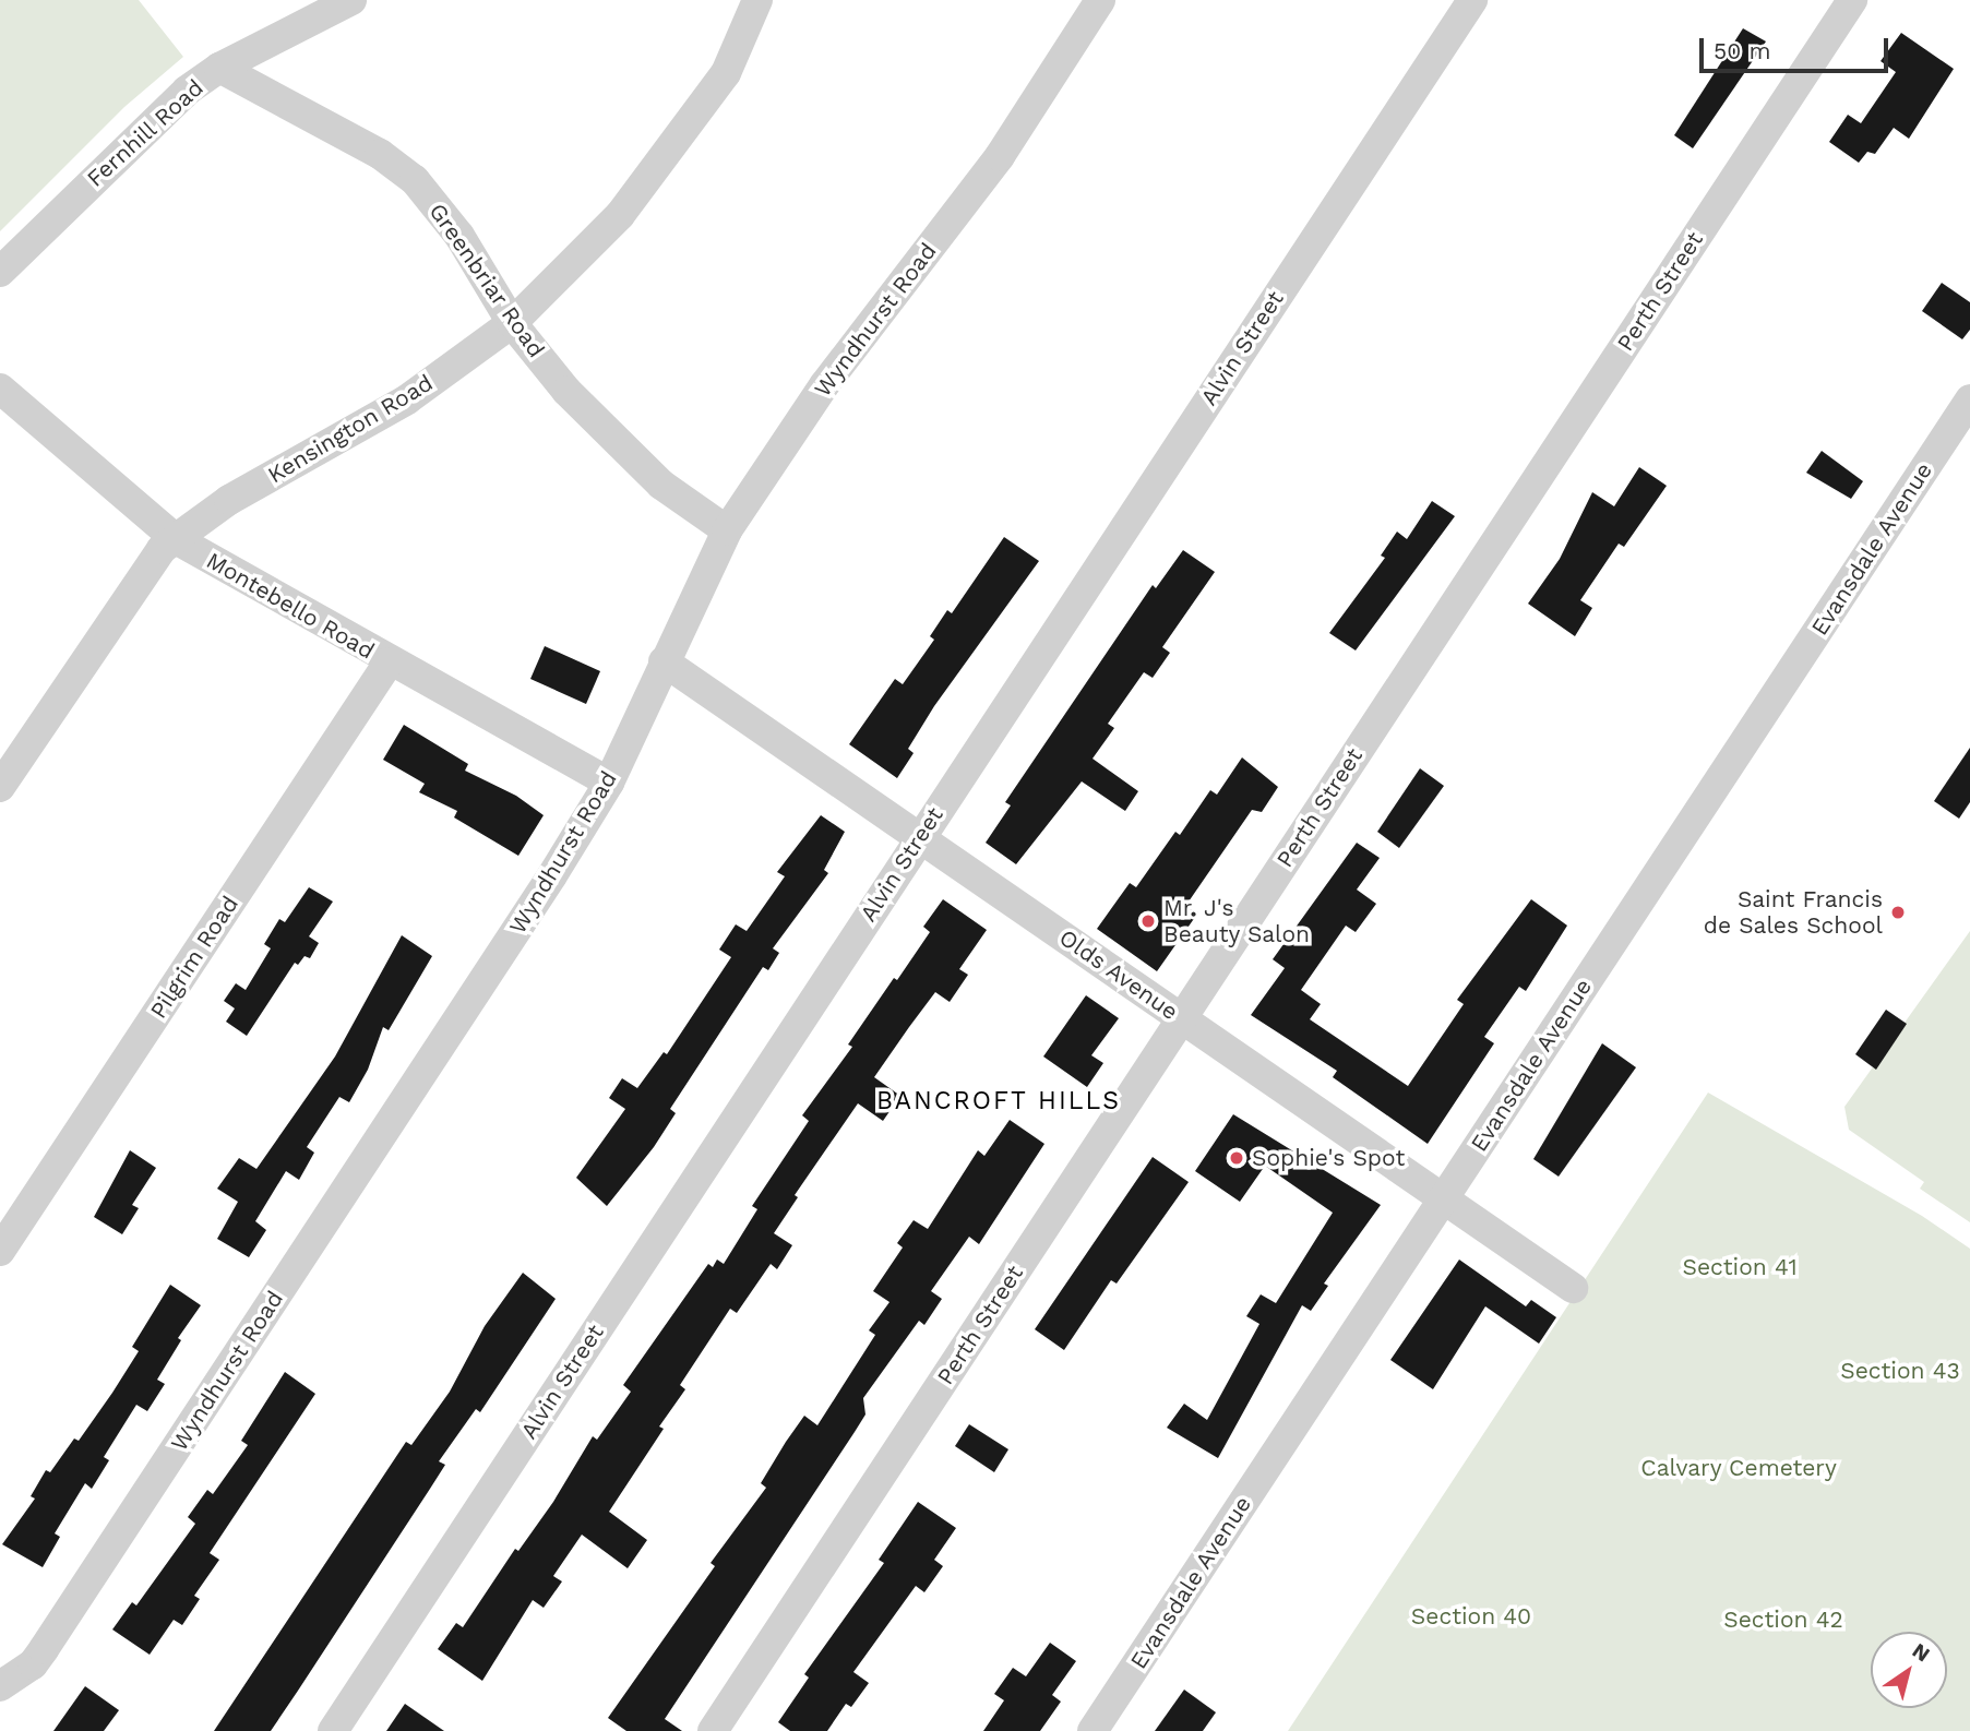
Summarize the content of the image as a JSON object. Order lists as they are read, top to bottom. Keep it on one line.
{"streets":{"street":["Fernhill Road","Greenbriar Road","Perth Street","Wyndhurst Road","Alvin Street","Kensington Road","Evansdale Avenue","Montebello Road","Pilgrim Road","Olds Avenue"]},"crossings":[["Fernhill Road","Greenbriar Road"],["Greenbriar Road","Wyndhurst Road"],["Greenbriar Road","Kensington Road"],["Perth Street","Olds Avenue"],["Wyndhurst Road","Montebello Road"],["Wyndhurst Road","Olds Avenue"],["Alvin Street","Olds Avenue"],["Kensington Road","Montebello Road"],["Evansdale Avenue","Olds Avenue"],["Montebello Road","Pilgrim Road"]],"districts":["BANCROFT HILLS"],"parks":["Section 41","Section 43","Calvary Cemetery","Section 40","Section 42"],"places":["Saint Francis de Sales School","Mr. J's Beauty Salon","Sophie's Spot"],"scale_bar":"50 m","north":"top right"}
